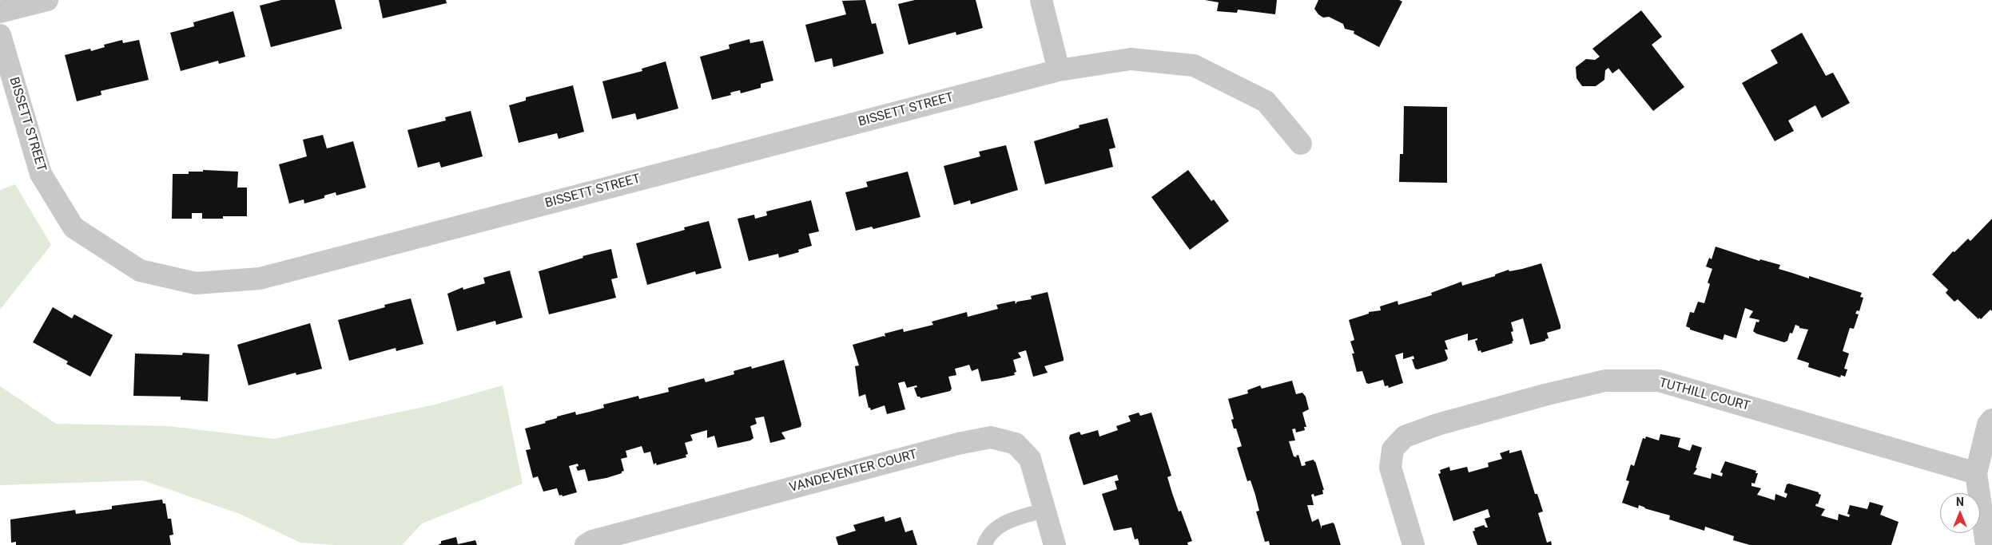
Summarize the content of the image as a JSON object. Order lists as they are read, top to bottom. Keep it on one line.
{"streets":{"street":["BISSETT STREET","TUTHILL COURT","VANDEVENTER COURT"]},"north":"top"}
